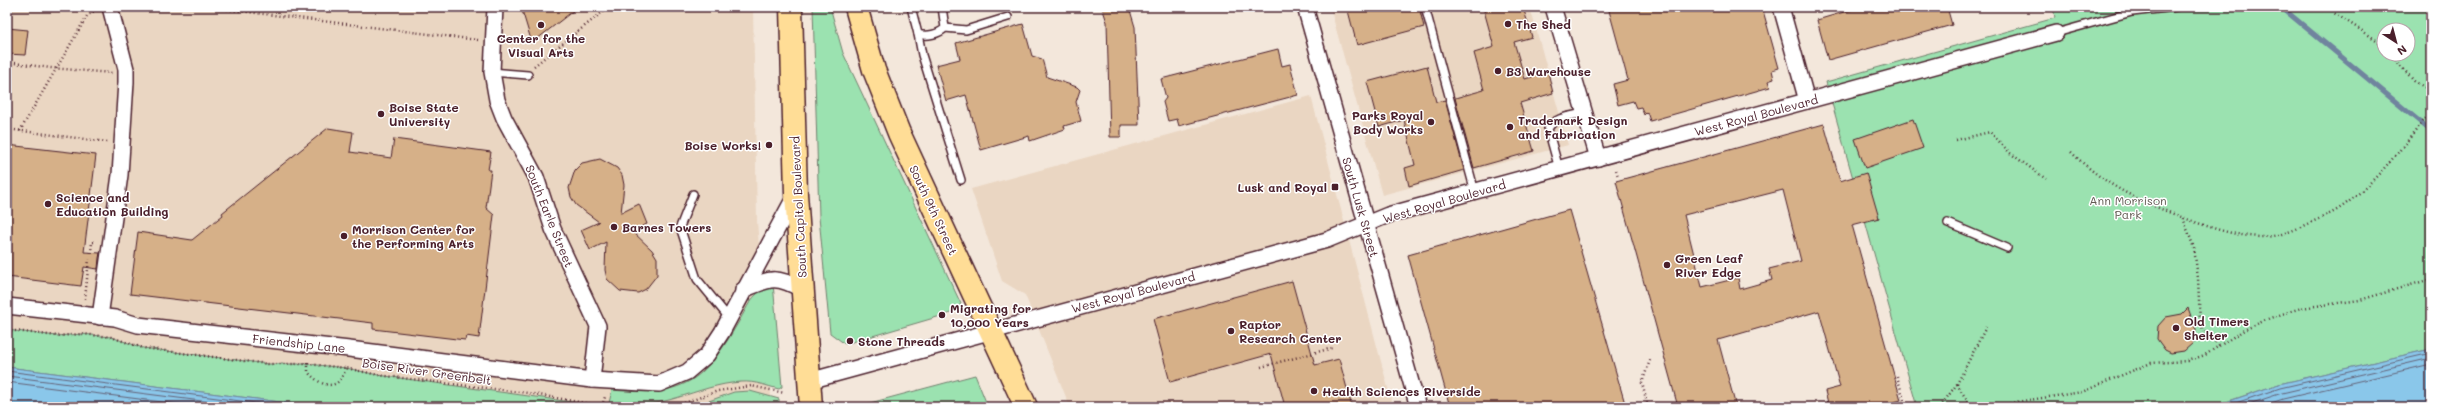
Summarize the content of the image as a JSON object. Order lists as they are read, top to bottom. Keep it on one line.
{"streets":{"main road":["South Capitol Boulevard","South 9th Street"],"street":["West Royal Boulevard","South Lusk Street","South Earle Street","Friendship Lane"],"path":["Boise River Greenbelt"]},"crossings":[["West Royal Boulevard","South Capitol Boulevard"],["West Royal Boulevard","South Lusk Street"],["West Royal Boulevard","South 9th Street"],["South Capitol Boulevard","Friendship Lane"],["South Earle Street","Friendship Lane"]],"parks":["Ann Morrison Park"],"places":{"other":["The Shed","Center for the Visual Arts","B3 Warehouse","Boise State University","Parks Royal Body Works","Trademark Design and Fabrication","Boise Works!","Science and Education Building","Barnes Towers","Morrison Center for the Performing Arts","Green Leaf River Edge","Migrating for 10,000 Years","Old Timers Shelter","Raptor Research Center","Stone Threads","Health Sciences Riverside"],"transit":["Lusk and Royal"]},"north":"bottom right"}
